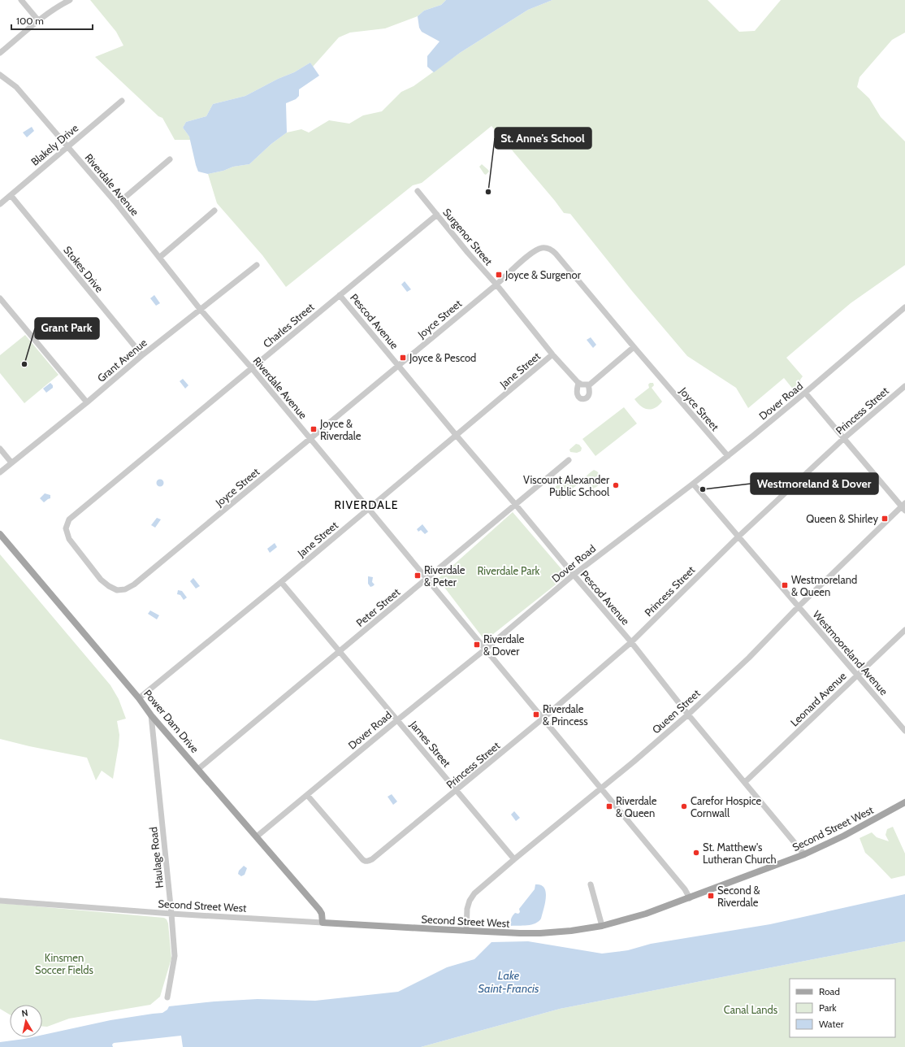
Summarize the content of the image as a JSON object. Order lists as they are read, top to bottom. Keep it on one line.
{"streets":{"main road":["Power Dam Drive","Second Street West"],"street":["Blakely Drive","Riverdale Avenue","Surgenor Street","Stokes Drive","Joyce Street","Pescod Avenue","Charles Street","Grant Avenue","Jane Street","Dover Road","Princess Street","Peter Street","Westmooreland Avenue","Leonard Avenue","Queen Street","James Street","Haulage Road"]},"crossings":[["Blakely Drive","Riverdale Avenue"],["Blakely Drive","Stokes Drive"],["Riverdale Avenue","Joyce Street"],["Riverdale Avenue","Charles Street"],["Riverdale Avenue","Grant Avenue"],["Riverdale Avenue","Jane Street"],["Riverdale Avenue","Dover Road"],["Riverdale Avenue","Princess Street"],["Riverdale Avenue","Peter Street"],["Riverdale Avenue","Queen Street"],["Riverdale Avenue","Second Street West"],["Surgenor Street","Joyce Street"],["Surgenor Street","Charles Street"],["Surgenor Street","Jane Street"],["Stokes Drive","Grant Avenue"],["Joyce Street","Pescod Avenue"],["Joyce Street","Charles Street"],["Joyce Street","Dover Road"],["Pescod Avenue","Charles Street"],["Pescod Avenue","Jane Street"],["Pescod Avenue","Dover Road"],["Pescod Avenue","Princess Street"],["Pescod Avenue","Peter Street"],["Pescod Avenue","Leonard Avenue"],["Pescod Avenue","Queen Street"],["Pescod Avenue","Second Street West"],["Jane Street","Power Dam Drive"],["Jane Street","James Street"],["Dover Road","Princess Street"],["Dover Road","Westmooreland Avenue"],["Dover Road","Power Dam Drive"],["Dover Road","James Street"],["Princess Street","Westmooreland Avenue"],["Princess Street","James Street"],["Peter Street","Power Dam Drive"],["Peter Street","James Street"],["Westmooreland Avenue","Leonard Avenue"],["Westmooreland Avenue","Queen Street"],["Queen Street","James Street"],["Queen Street","Second Street West"],["Power Dam Drive","Second Street West"],["Power Dam Drive","Haulage Road"],["Second Street West","Haulage Road"]],"districts":["RIVERDALE"],"water":["Lake Saint-Francis"],"parks":["Riverdale Park","Kinsmen Soccer Fields","Canal Lands"],"places":{"other":["St. Anne's School","Grant Park","Viscount Alexander Public School","Westmoreland & Dover","Carefor Hospice Cornwall","St. Matthew's Lutheran Church"],"transit":["Joyce & Surgenor","Joyce & Pescod","Joyce & Riverdale","Queen & Shirley","Riverdale & Peter","Westmoreland & Queen","Riverdale & Dover","Riverdale & Princess","Riverdale & Queen","Second & Riverdale"]},"legend":["Road","Park","Water"],"scale_bar":"100 m","north":"top"}
